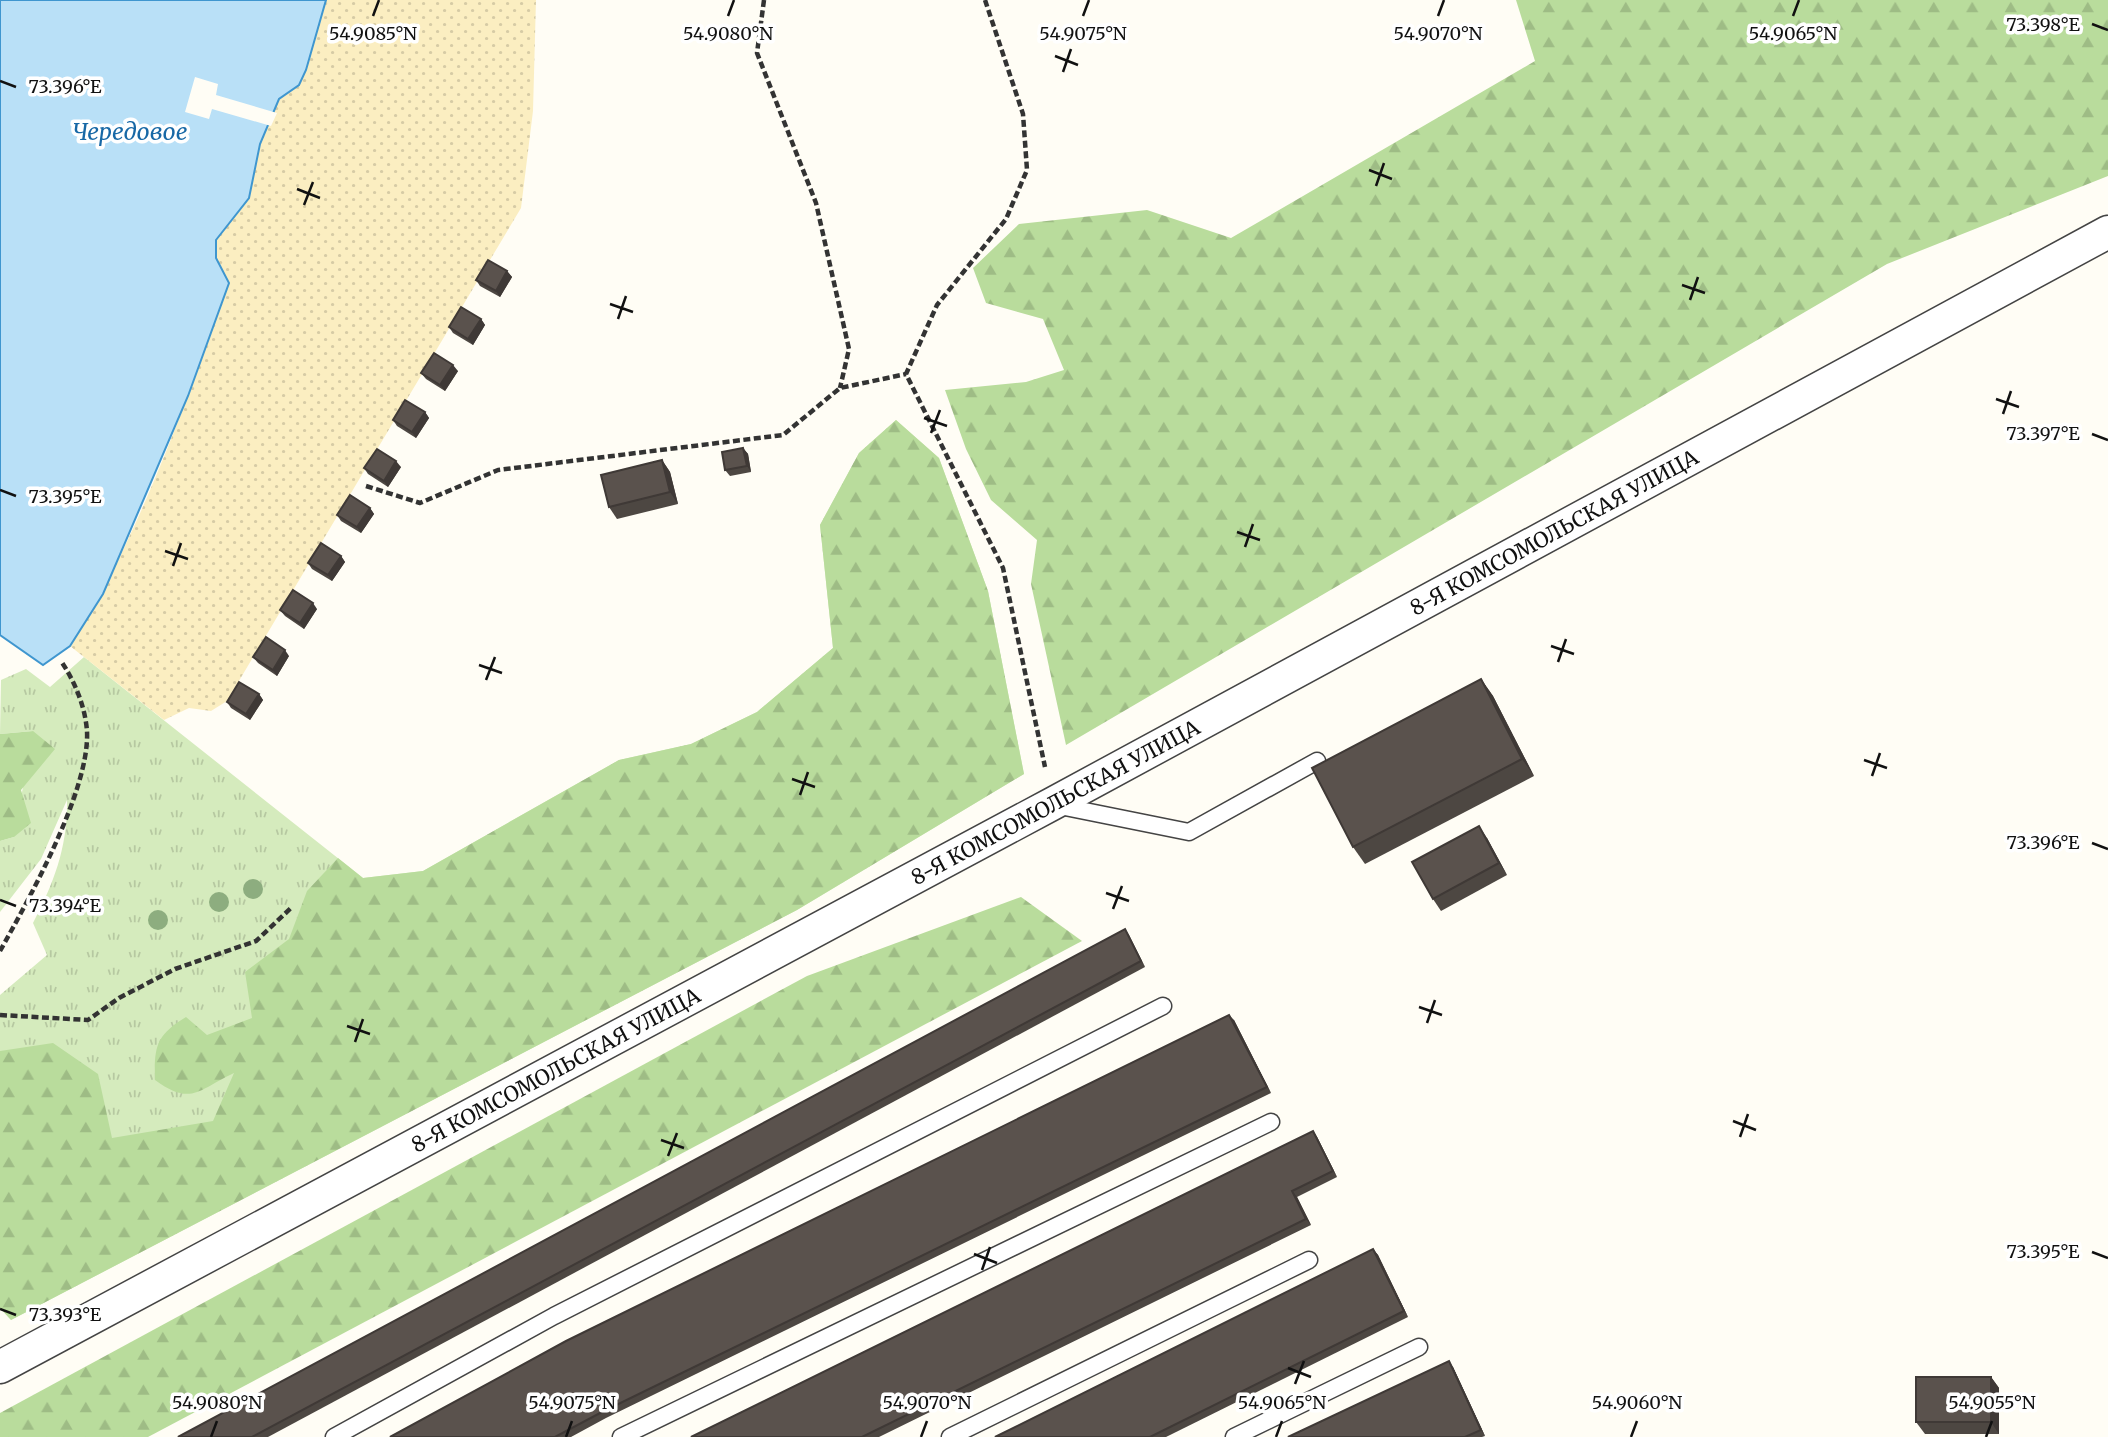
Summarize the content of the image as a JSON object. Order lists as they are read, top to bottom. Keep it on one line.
{"streets":{"street":["8-Я КОМСОМОЛЬСКАЯ УЛИЦА"]},"water":["Чередовое"],"coordinates":["73.398°E","54.9085°N","54.9080°N","54.9075°N","54.9070°N","54.9065°N","73.396°E","73.397°E","73.395°E","73.394°E","73.393°E","54.9060°N","54.9055°N"]}
